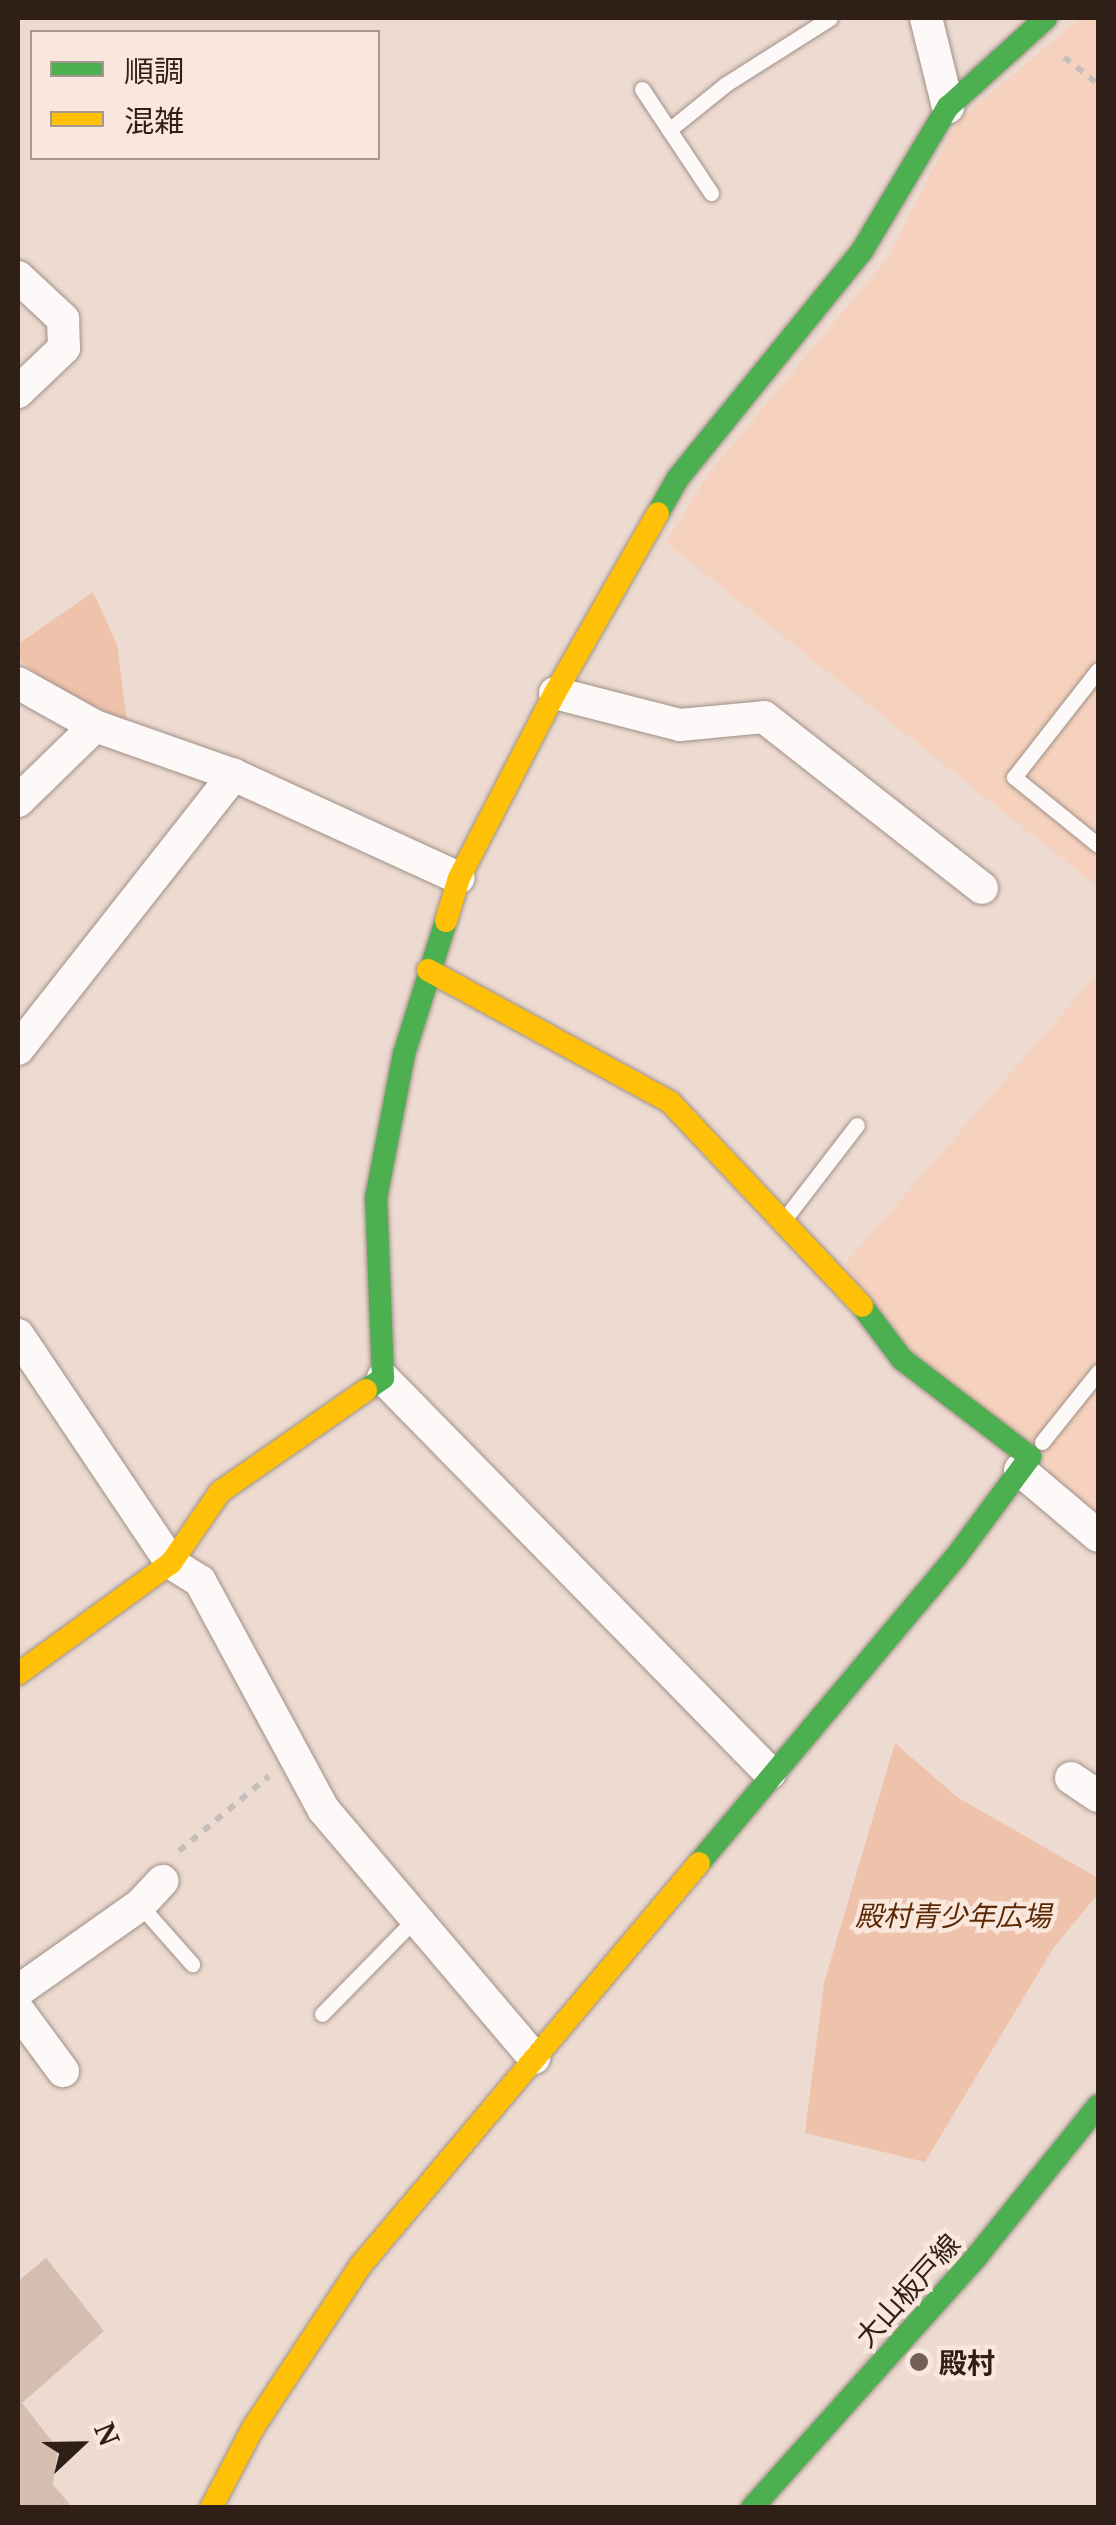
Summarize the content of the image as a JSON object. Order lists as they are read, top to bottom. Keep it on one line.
{"streets":{"street":["大山板戸線"]},"parks":["殿村青少年広場"],"places":["殿村"],"legend":["順調","混雑"],"north":"right"}
